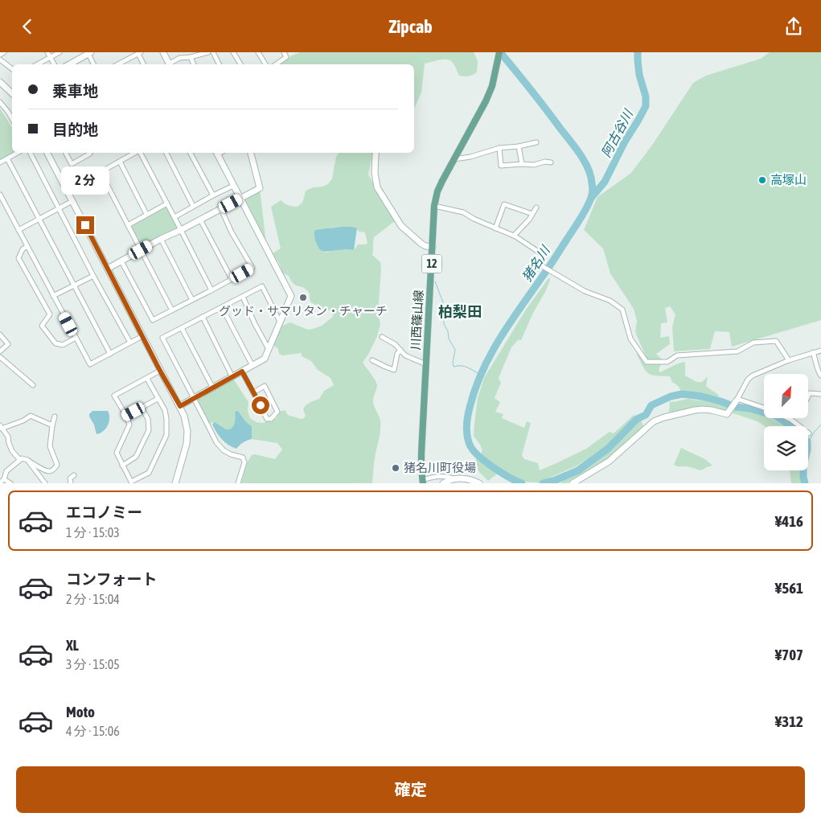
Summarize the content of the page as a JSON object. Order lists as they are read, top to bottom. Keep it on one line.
{"streets":{"main road":["12","川西篠山線"]},"districts":["柏梨田"],"water":["阿古谷川","猪名川"],"places":["高塚山","グッド・サマリタン・チャーチ","猪名川町役場"],"north":"top right","page":{"header":"Zipcab","banner":["乗車地","目的地"],"bubble":"2 分","list":[{"name":"エコノミー","note":"1 分 · 15:03","value":"¥416"},{"name":"コンフォート","note":"2 分 · 15:04","value":"¥561"},{"name":"XL","note":"3 分 · 15:05","value":"¥707"},{"name":"Moto","note":"4 分 · 15:06","value":"¥312"}],"buttons":"確定"}}
